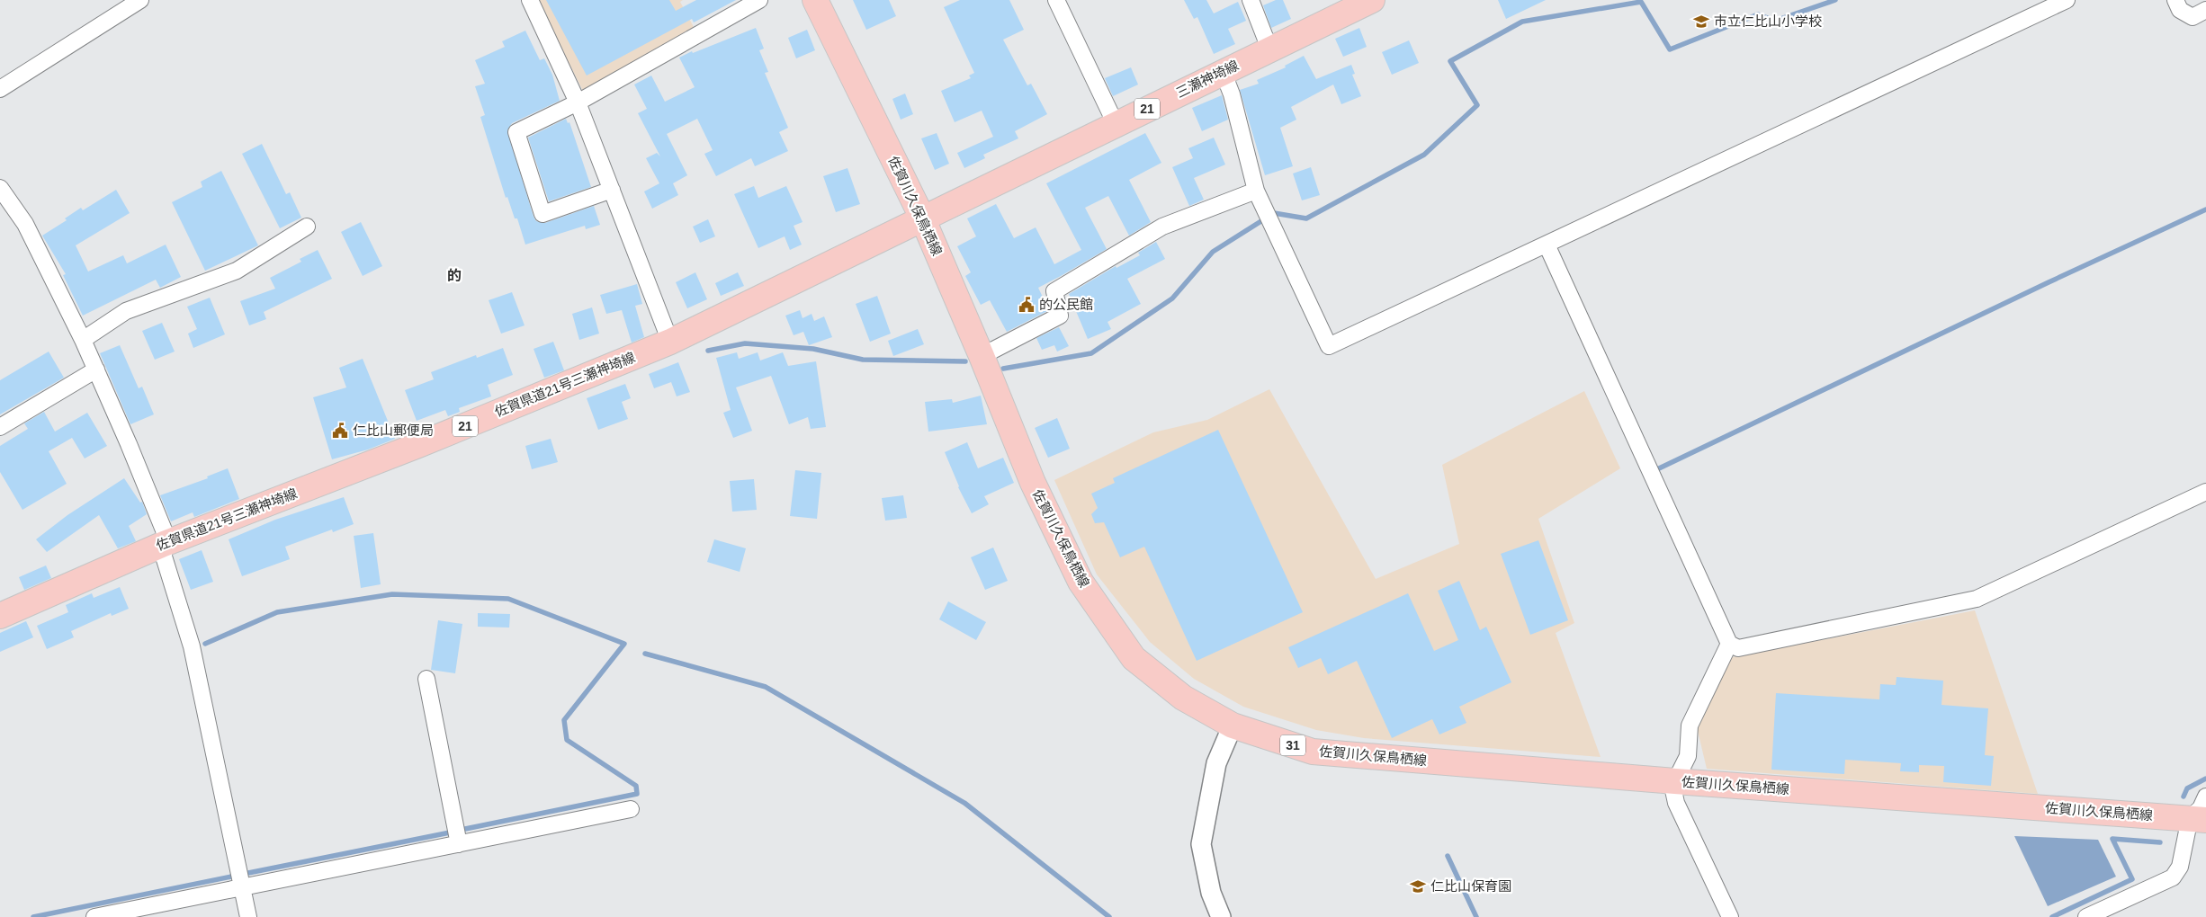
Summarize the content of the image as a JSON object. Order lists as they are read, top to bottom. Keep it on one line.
{"streets":{"main road":["三瀬神埼線","21","佐賀川久保鳥栖線","佐賀県道21号三瀬神埼線","31"]},"crossings":[["三瀬神埼線","佐賀川久保鳥栖線"],["三瀬神埼線","佐賀県道21号三瀬神埼線"],["佐賀川久保鳥栖線","佐賀県道21号三瀬神埼線"]],"districts":["的"],"places":{"school or university":["市立仁比山小学校","仁比山保育園"],"public building":["的公民館","仁比山郵便局"]}}
